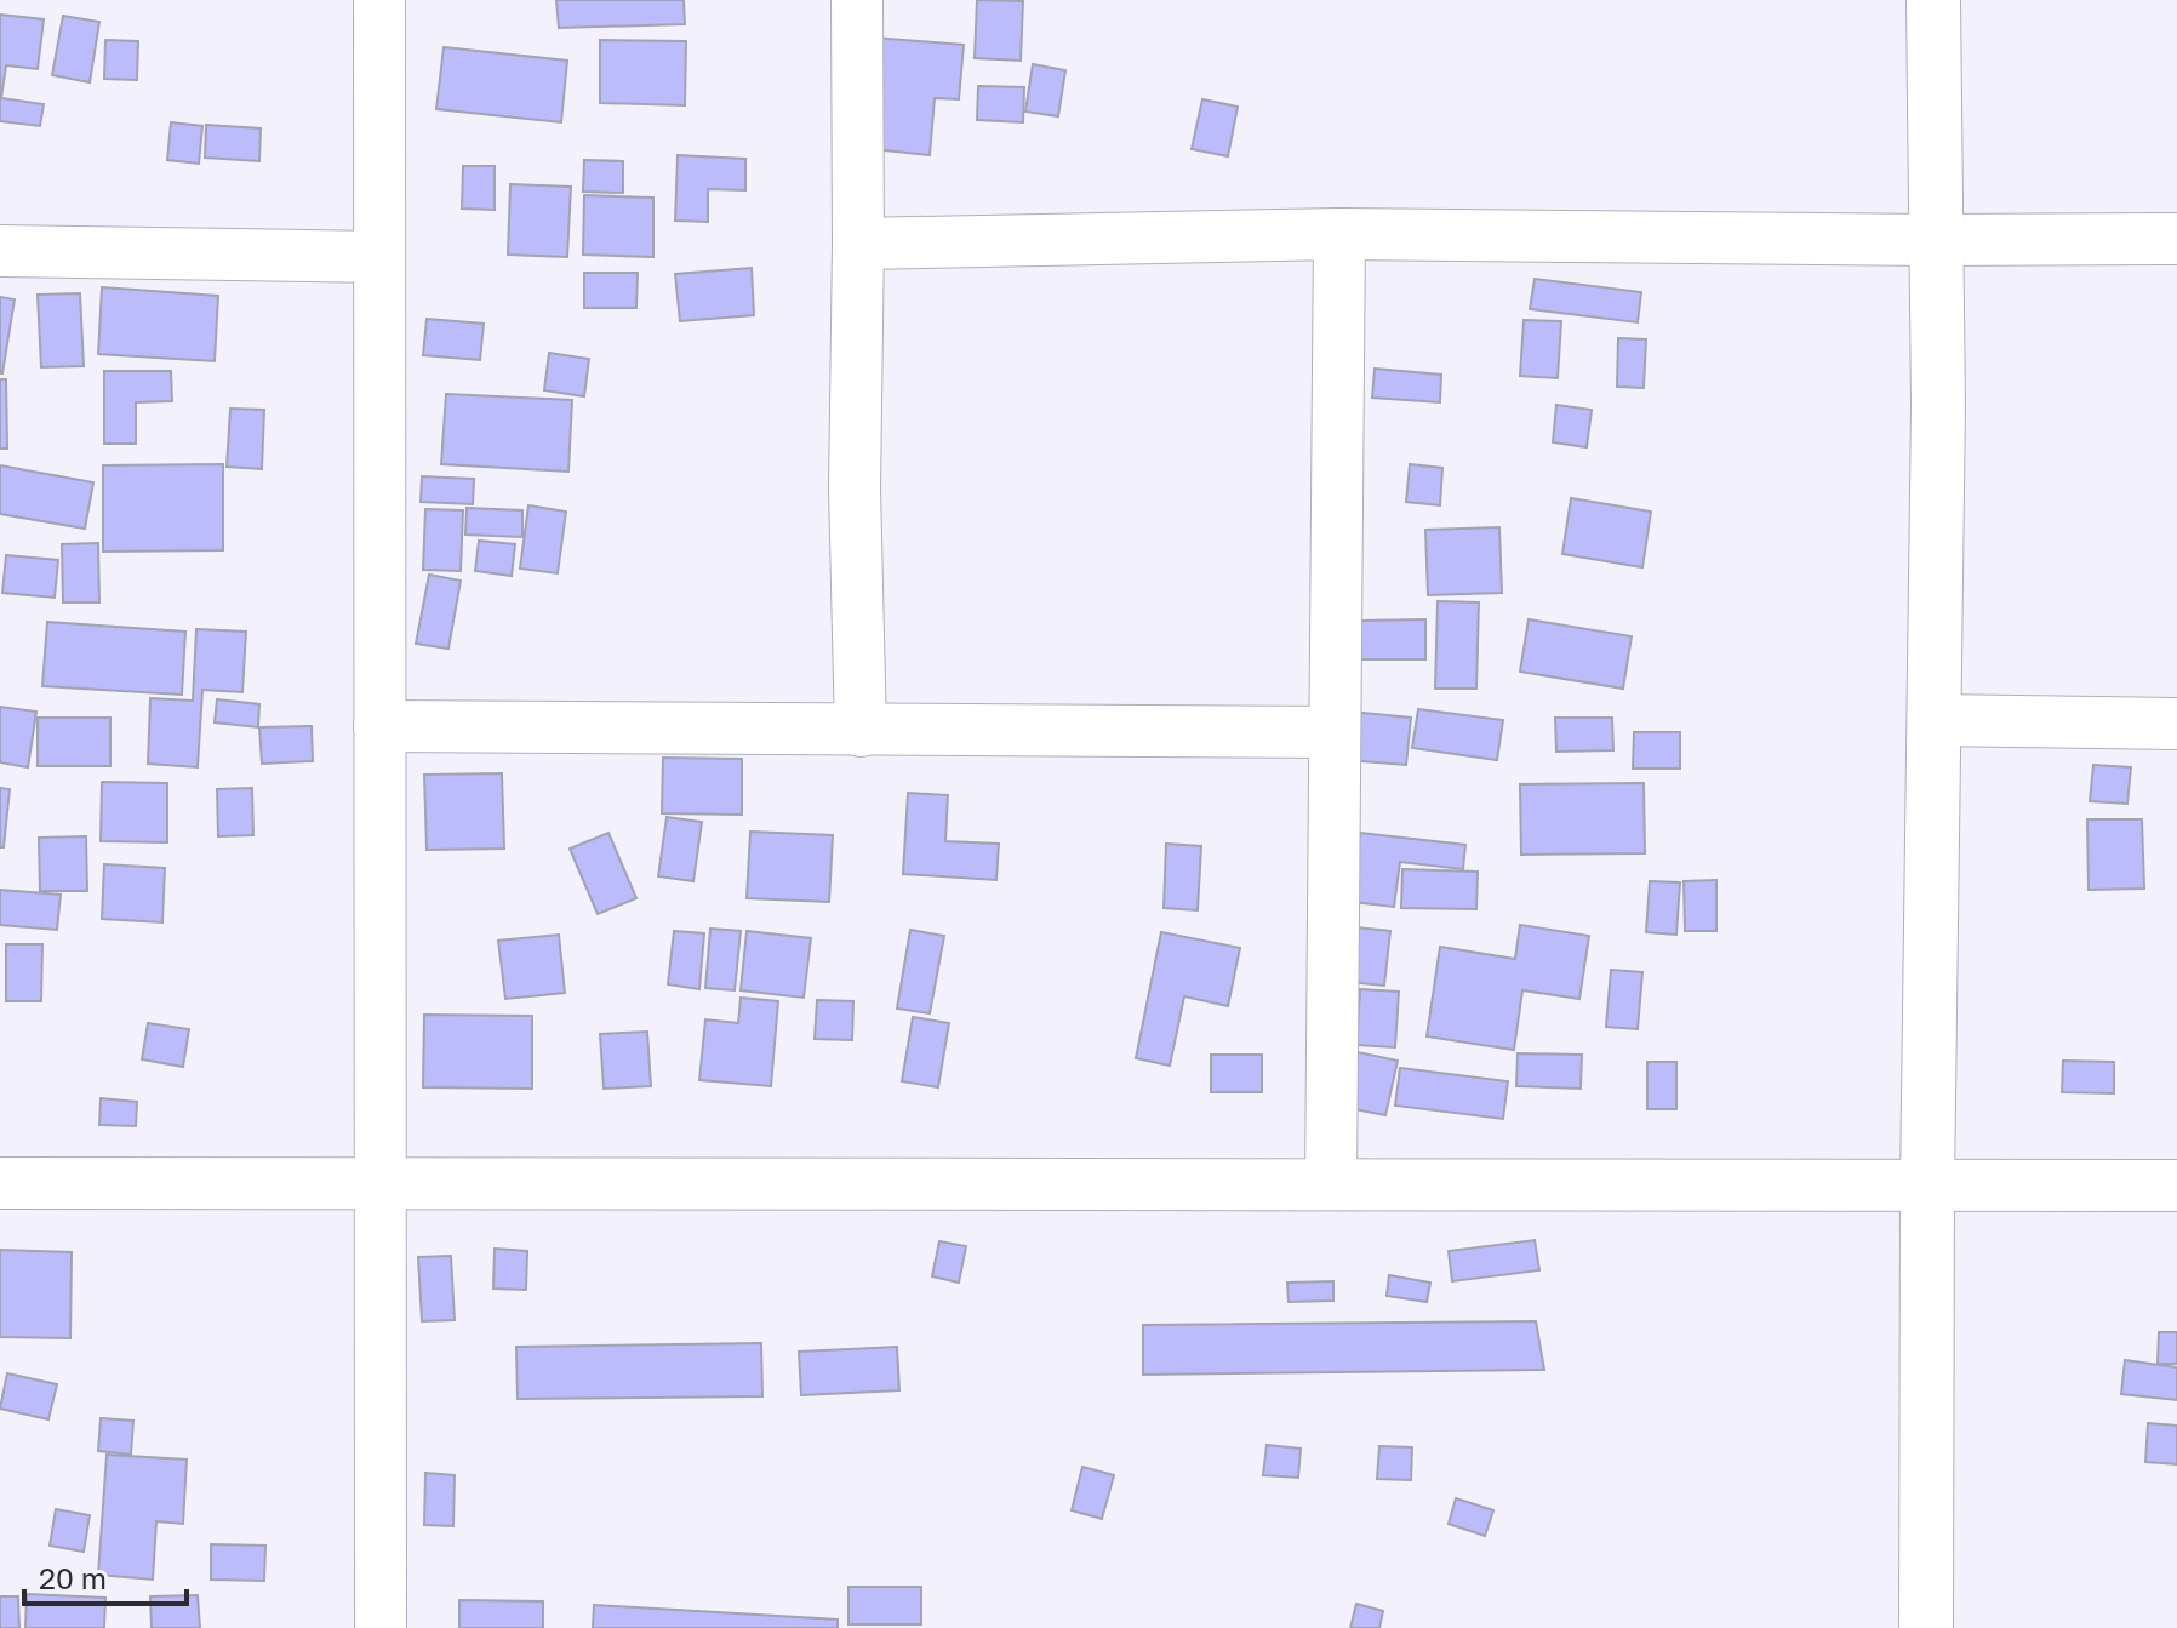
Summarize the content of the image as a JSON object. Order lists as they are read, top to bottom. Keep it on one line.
{"scale_bar":"20 m"}
